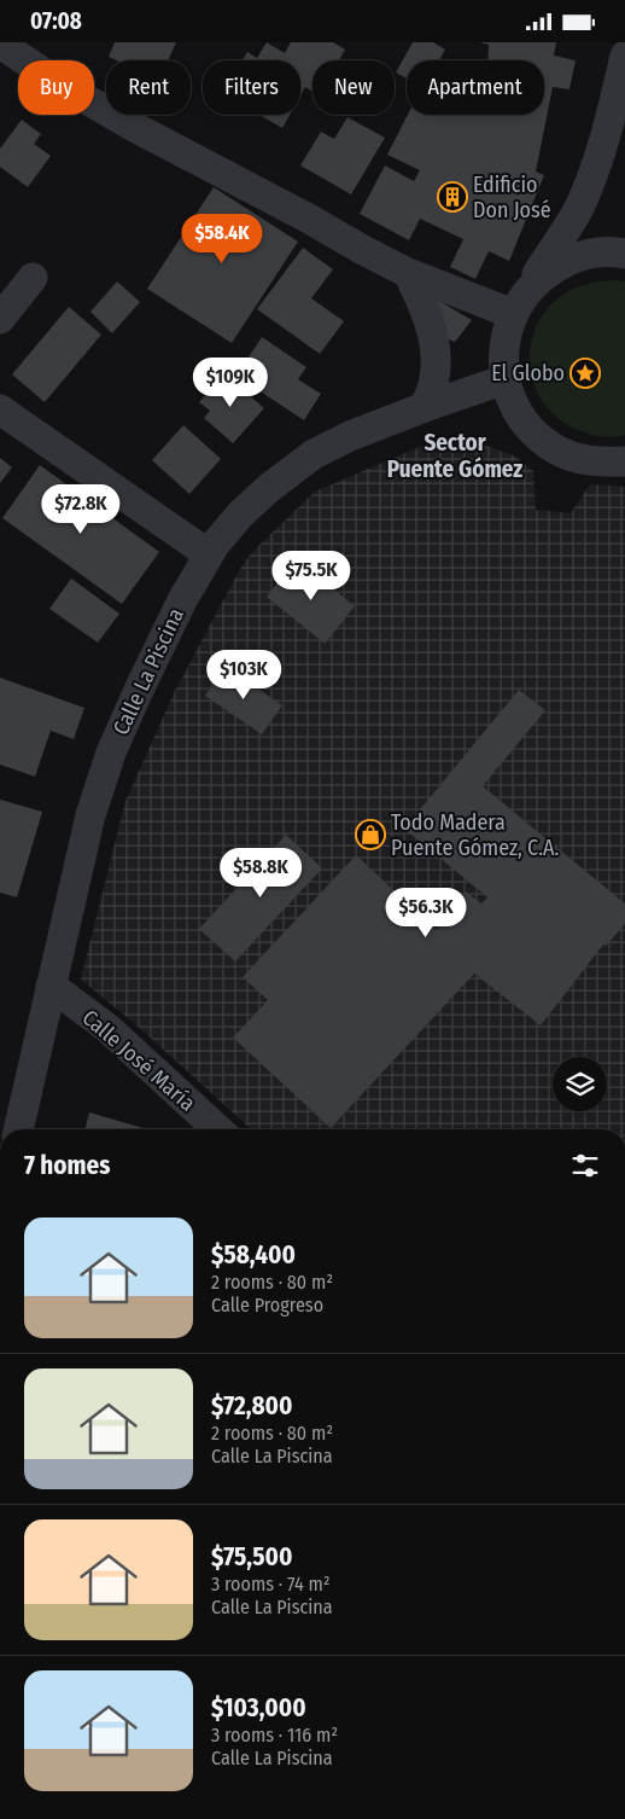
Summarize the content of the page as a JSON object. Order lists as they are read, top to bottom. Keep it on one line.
{"streets":{"street":["Calle La Piscina","Calle José María"]},"crossings":[["Calle La Piscina","Calle José María"]],"districts":["Sector Puente Gómez"],"places":{"building":["Edificio Don José"],"place":["El Globo"],"shop":["Todo Madera Puente Gómez, C.A."]},"page":{"status":"07:08","chip":["Buy","Rent","Filters","New","Apartment"],"price":["$58.4K","$109K","$72.8K","$75.5K","$103K","$58.8K","$56.3K"],"heading":"7 homes","list":[{"name":"$58,400","note":"2 rooms · 80 m² · Calle Progreso"},{"name":"$72,800","note":"2 rooms · 80 m² · Calle La Piscina"},{"name":"$75,500","note":"3 rooms · 74 m² · Calle La Piscina"},{"name":"$103,000","note":"3 rooms · 116 m² · Calle La Piscina"}]}}
